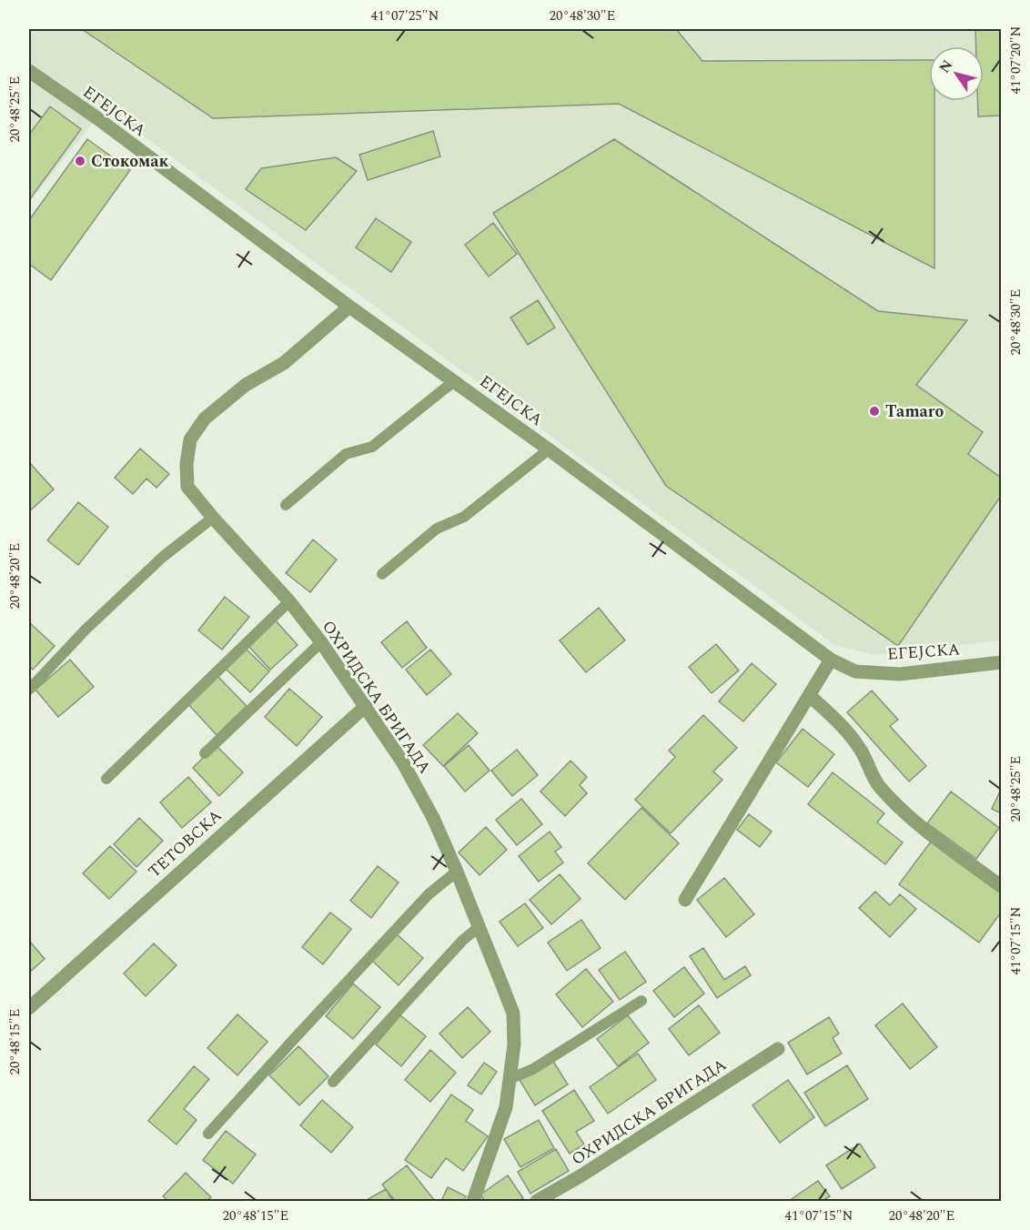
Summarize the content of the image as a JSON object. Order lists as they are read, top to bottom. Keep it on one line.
{"streets":{"street":["ЕГЕЈСКА","ОХРИДСКА БРИГАДА","ТЕТОВСКА"]},"crossings":[["ЕГЕЈСКА","ОХРИДСКА БРИГАДА"],["ОХРИДСКА БРИГАДА","ТЕТОВСКА"]],"places":["Стокомак","Tamaro"],"north":"top left","coordinates":["41°07'25\"N","20°48'30\"E","41°07'20\"N","20°48'25\"E","20°48'20\"E","41°07'15\"N","20°48'15\"E"]}
